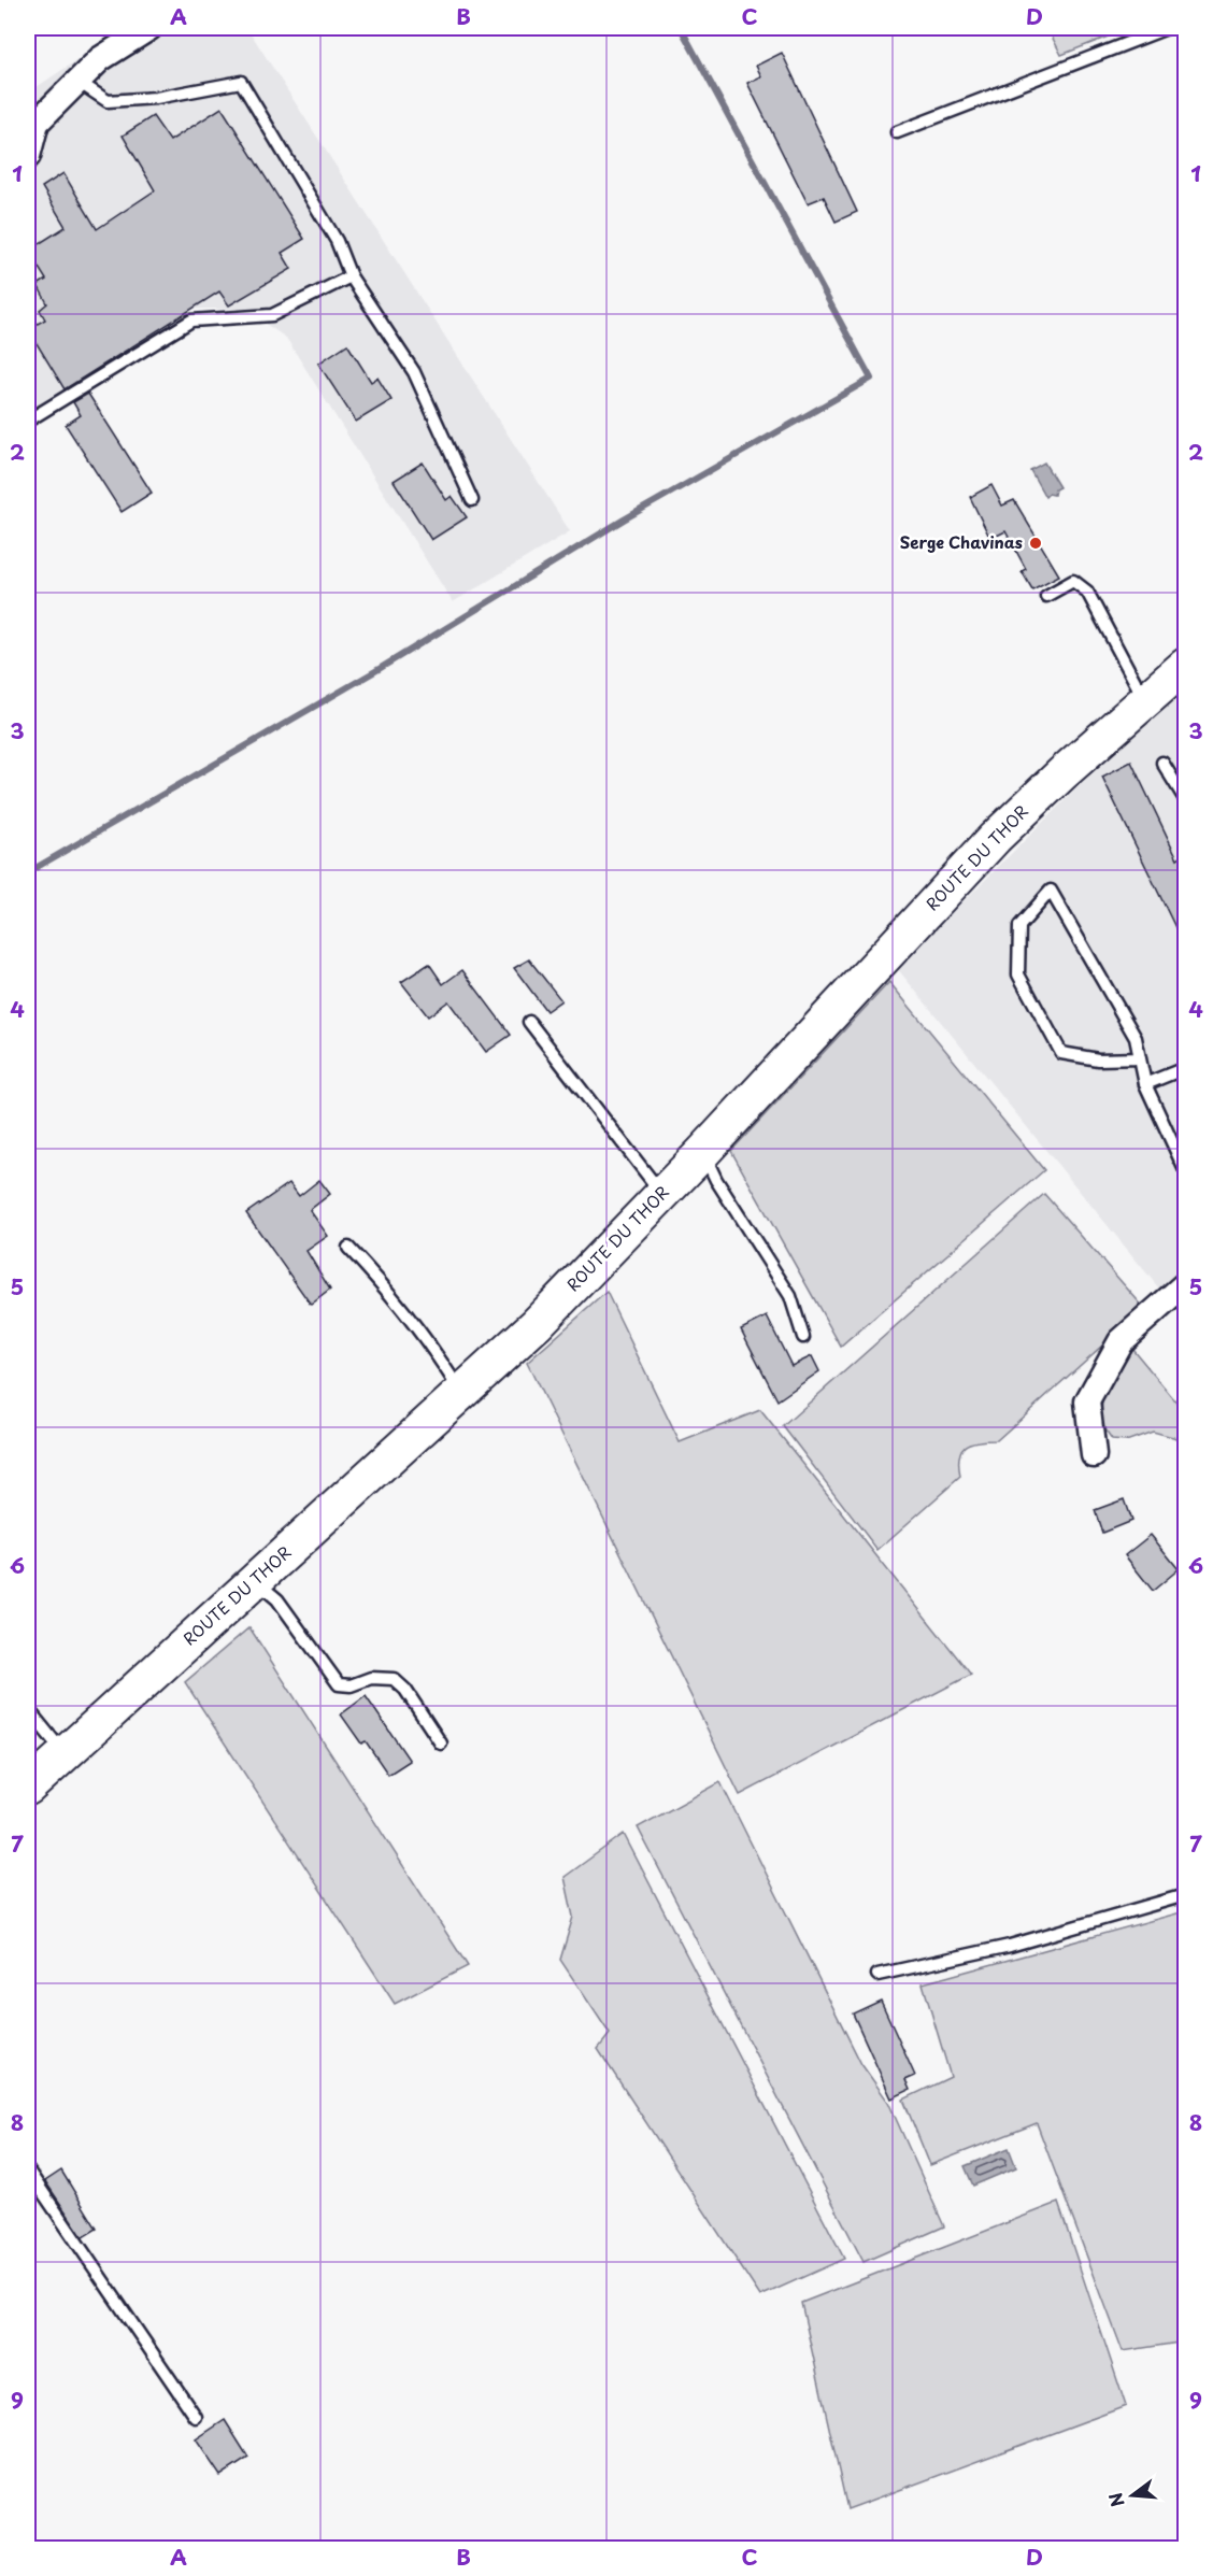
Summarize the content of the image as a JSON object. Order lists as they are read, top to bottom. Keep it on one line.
{"streets":{"street":["ROUTE DU THOR"]},"places":["Serge Chavinas"],"north":"left","grid":{"columns":["A","B","C","D"],"rows":["1","2","3","4","5","6","7","8","9"]}}
